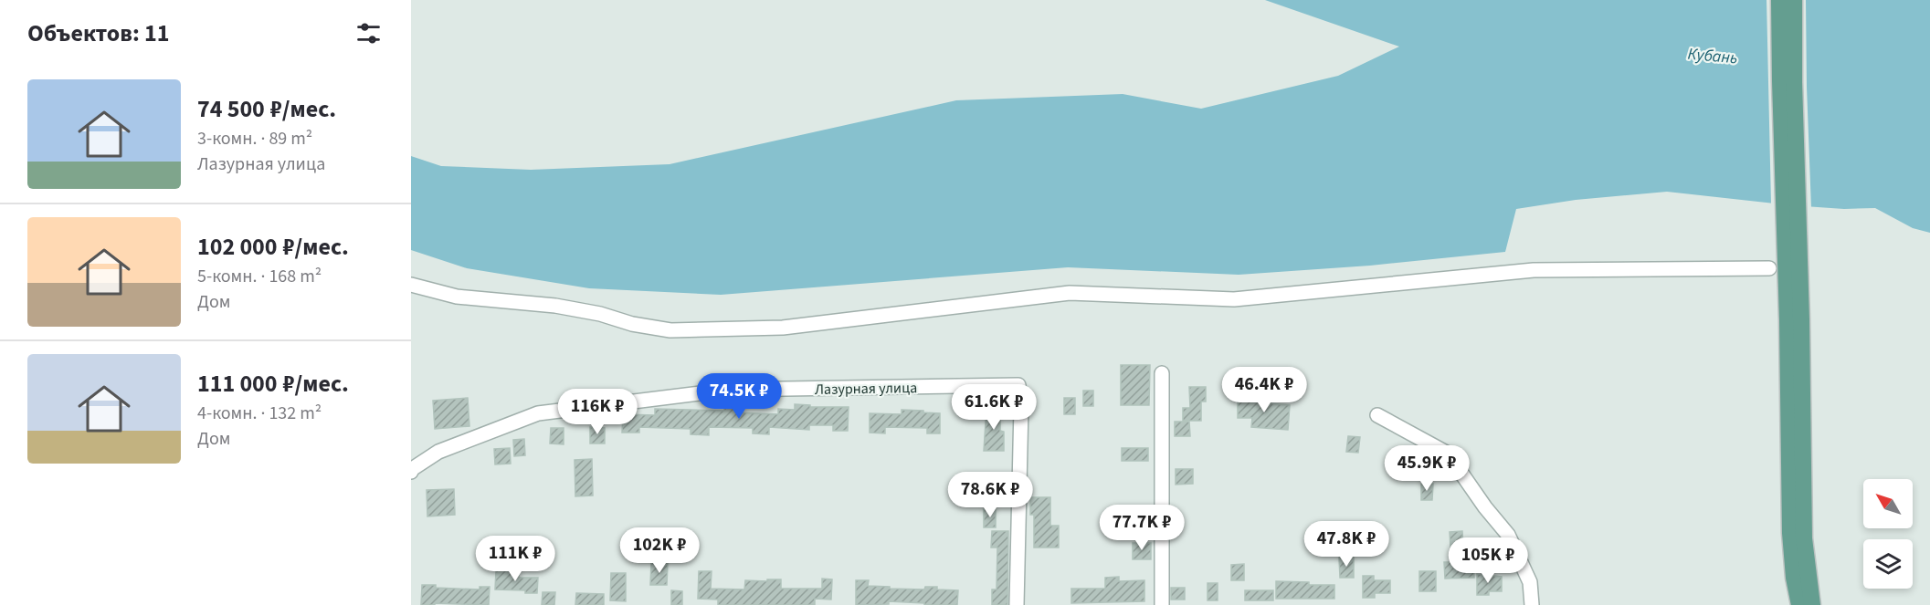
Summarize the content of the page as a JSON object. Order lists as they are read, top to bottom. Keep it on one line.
{"streets":{"street":["Лазурная улица"]},"water":["Кубань"],"north":"top left","page":{"heading":"Объектов: 11","list":[{"name":"74 500 ₽/мес.","note":"3-комн. · 89 m² · Лазурная улица"},{"name":"102 000 ₽/мес.","note":"5-комн. · 168 m² · Дом"},{"name":"111 000 ₽/мес.","note":"4-комн. · 132 m² · Дом"}],"price":["46.4K ₽","74.5K ₽","61.6K ₽","116K ₽","45.9K ₽","78.6K ₽","77.7K ₽","47.8K ₽","102K ₽","111K ₽","105K ₽"]}}
